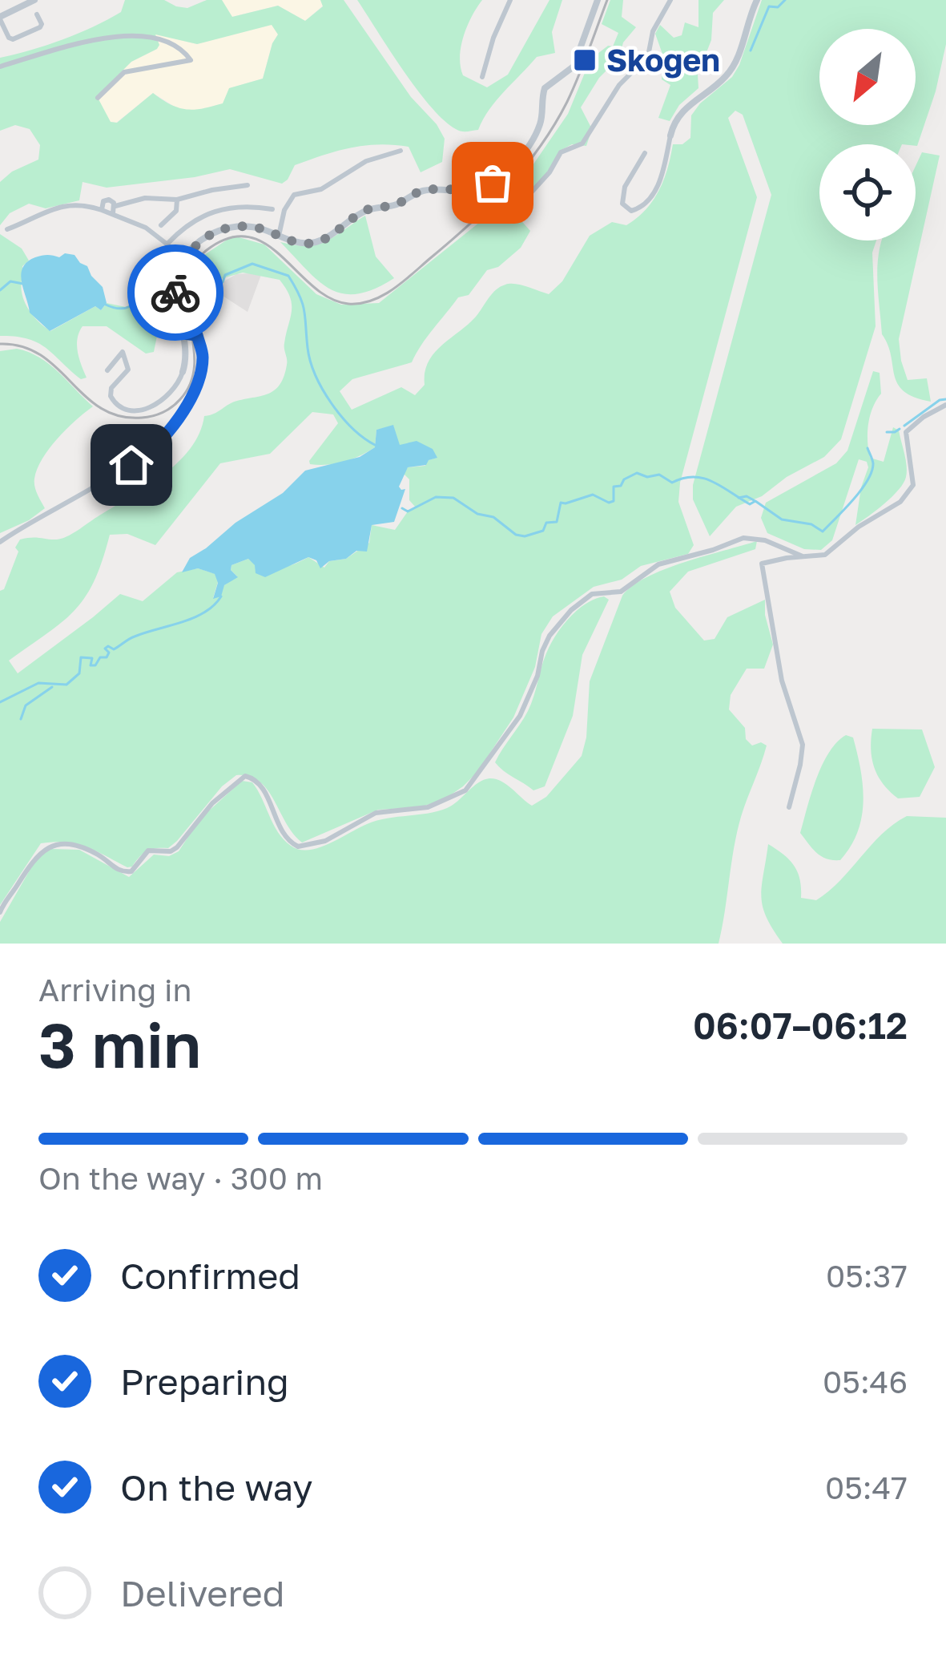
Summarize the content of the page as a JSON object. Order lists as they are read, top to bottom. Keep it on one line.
{"places":{"transit":["Skogen"]},"north":"bottom left","page":{"heading":["3 min","Arriving in","06:07–06:12"],"bar":"On the way · 300 m","list":[["Confirmed","05:37"],["Preparing","05:46"],["On the way","05:47"],"Delivered"]}}
